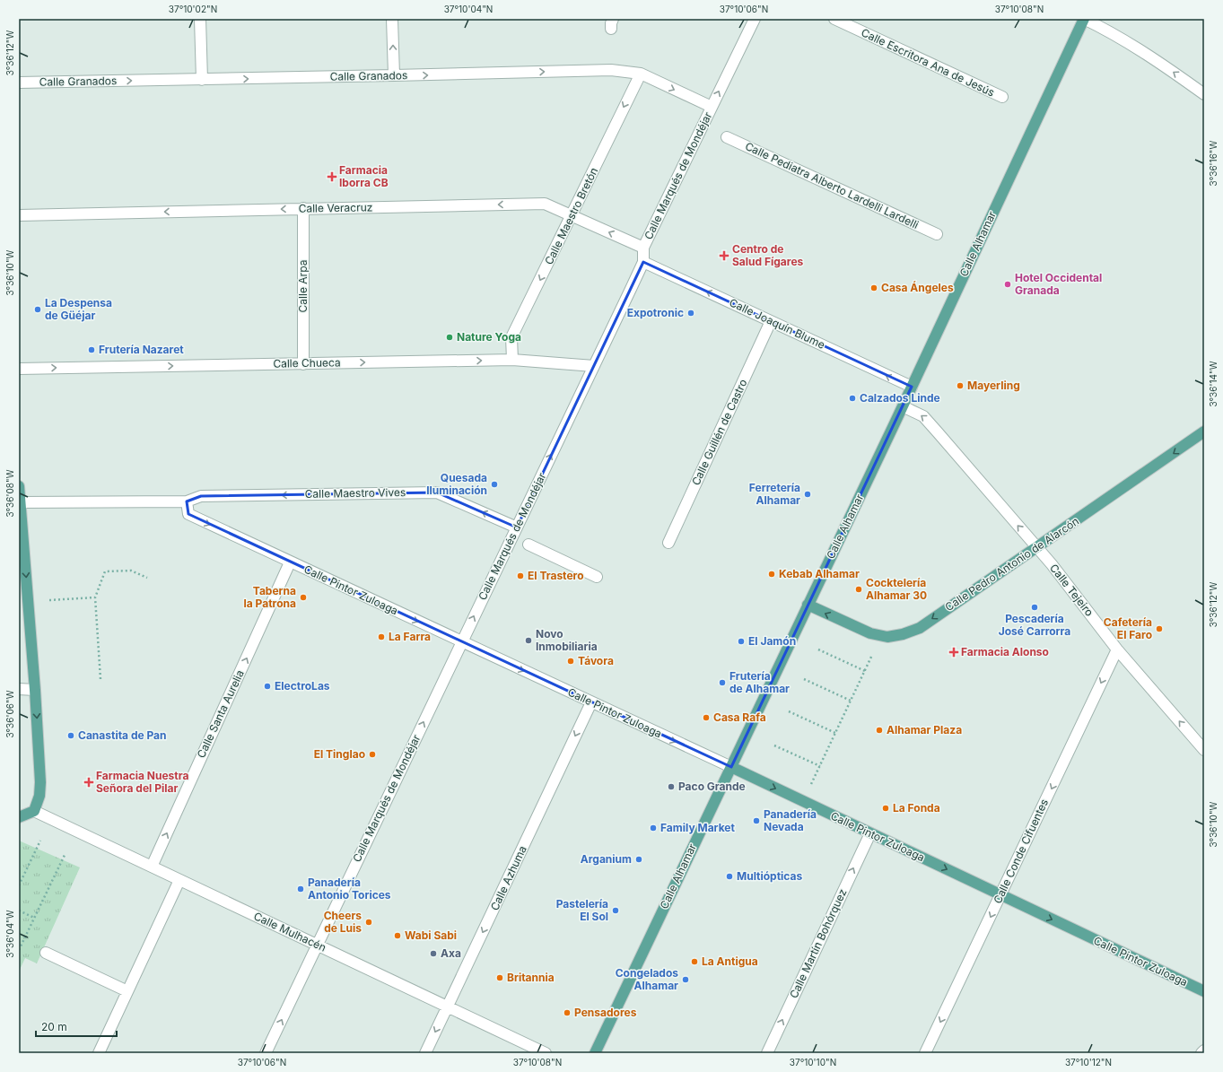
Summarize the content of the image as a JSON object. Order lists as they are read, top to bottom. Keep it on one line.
{"streets":{"main road":["Calle Alhamar","Calle Pedro Antonio de Alarcón","Calle Pintor Zuloaga"],"street":["Calle Escritora Ana de Jesús","Calle Granados","Calle Marqués de Mondéjar","Calle Pediatra Alberto Lardelli Lardelli","Calle Veracruz","Calle Maestro Bretón","Calle Arpa","Calle Joaquín Blume","Calle Chueca","Calle Guillén de Castro","Calle Maestro Vives","Calle Tejeiro","Calle Santa Aurelia","Calle Conde Cifuentes","Calle Azhuma","Calle Mulhacén","Calle Martín Bohórquez"]},"crossings":[["Calle Granados","Calle Marqués de Mondéjar"],["Calle Granados","Calle Maestro Bretón"],["Calle Marqués de Mondéjar","Calle Veracruz"],["Calle Marqués de Mondéjar","Calle Joaquín Blume"],["Calle Marqués de Mondéjar","Calle Chueca"],["Calle Marqués de Mondéjar","Calle Maestro Vives"],["Calle Marqués de Mondéjar","Calle Pintor Zuloaga"],["Calle Marqués de Mondéjar","Calle Mulhacén"],["Calle Veracruz","Calle Maestro Bretón"],["Calle Veracruz","Calle Arpa"],["Calle Maestro Bretón","Calle Chueca"],["Calle Alhamar","Calle Joaquín Blume"],["Calle Alhamar","Calle Pedro Antonio de Alarcón"],["Calle Alhamar","Calle Pintor Zuloaga"],["Calle Alhamar","Calle Tejeiro"],["Calle Arpa","Calle Chueca"],["Calle Joaquín Blume","Calle Guillén de Castro"],["Calle Maestro Vives","Calle Pintor Zuloaga"],["Calle Pedro Antonio de Alarcón","Calle Tejeiro"],["Calle Pintor Zuloaga","Calle Santa Aurelia"],["Calle Pintor Zuloaga","Calle Conde Cifuentes"],["Calle Pintor Zuloaga","Calle Azhuma"],["Calle Pintor Zuloaga","Calle Martín Bohórquez"],["Calle Tejeiro","Calle Conde Cifuentes"],["Calle Santa Aurelia","Calle Mulhacén"],["Calle Azhuma","Calle Mulhacén"]],"one_way":["Calle Granados","Calle Marqués de Mondéjar","Calle Veracruz","Calle Maestro Bretón","Calle Joaquín Blume","Calle Chueca","Calle Maestro Vives","Calle Pedro Antonio de Alarcón","Calle Pintor Zuloaga","Calle Tejeiro","Calle Santa Aurelia","Calle Conde Cifuentes","Calle Azhuma","Calle Martín Bohórquez"],"places":{"health":["Farmacia Iborra CB","Centro de Salud Fígares","Farmacia Alonso","Farmacia Nuestra Señora del Pilar"],"other":["Hotel Occidental Granada","Casa Ángeles","La Despensa de Güéjar","Expotronic","Nature Yoga","Frutería Nazaret","Mayerling","Calzados Linde","Quesada Iluminación","Ferretería Alhamar","Kebab Alhamar","El Trastero","Cocktelería Alhamar 30","Taberna la Patrona","Pescadería José Carrorra","Cafetería El Faro","La Farra","Novo Inmobiliaria","El Jamón","Távora","Frutería de Alhamar","ElectroLas","Casa Rafa","Alhamar Plaza","Canastita de Pan","El Tinglao","Paco Grande","La Fonda","Panadería Nevada","Family Market","Arganium","Multiópticas","Panadería Antonio Torices","Pastelería El Sol","Cheers de Luis","Wabi Sabi","Axa","La Antigua","Britannia","Congelados Alhamar","Pensadores"]},"scale_bar":"20 m","coordinates":["37°10'02\"N","37°10'04\"N","37°10'06\"N","37°10'08\"N","3°36'12\"W","3°36'16\"W","3°36'10\"W","3°36'14\"W","3°36'08\"W","3°36'06\"W","3°36'04\"W","37°10'10\"N","37°10'12\"N"]}
